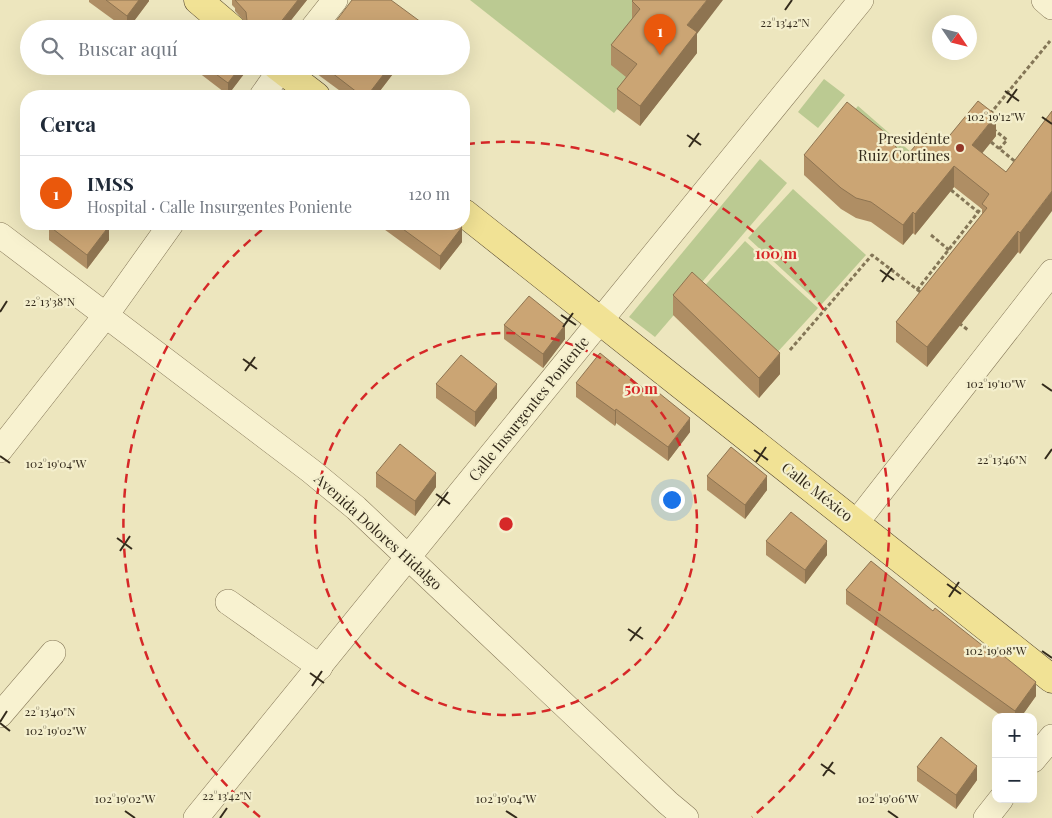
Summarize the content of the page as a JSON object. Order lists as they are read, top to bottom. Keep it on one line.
{"streets":{"main road":["Calle México"],"street":["Calle Insurgentes Poniente","Avenida Dolores Hidalgo"]},"crossings":[["Calle Insurgentes Poniente","Calle México"],["Calle Insurgentes Poniente","Avenida Dolores Hidalgo"]],"places":["Presidente Ruiz Cortines"],"north":"bottom right","page":{"pins":"1","search":"Buscar aquí","heading":"Cerca","list":[{"mark":"1","name":"IMSS","note":"Hospital · Calle Insurgentes Poniente","value":"120 m"}],"map_buttons":["+","−"]},"coordinates":["22°13'42\"N","102°19'12\"W","22°13'38\"N","102°19'10\"W","22°13'46\"N","102°19'04\"W","102°19'08\"W","22°13'40\"N","102°19'02\"W","102°19'06\"W"],"rings":["100 m","50 m"]}
